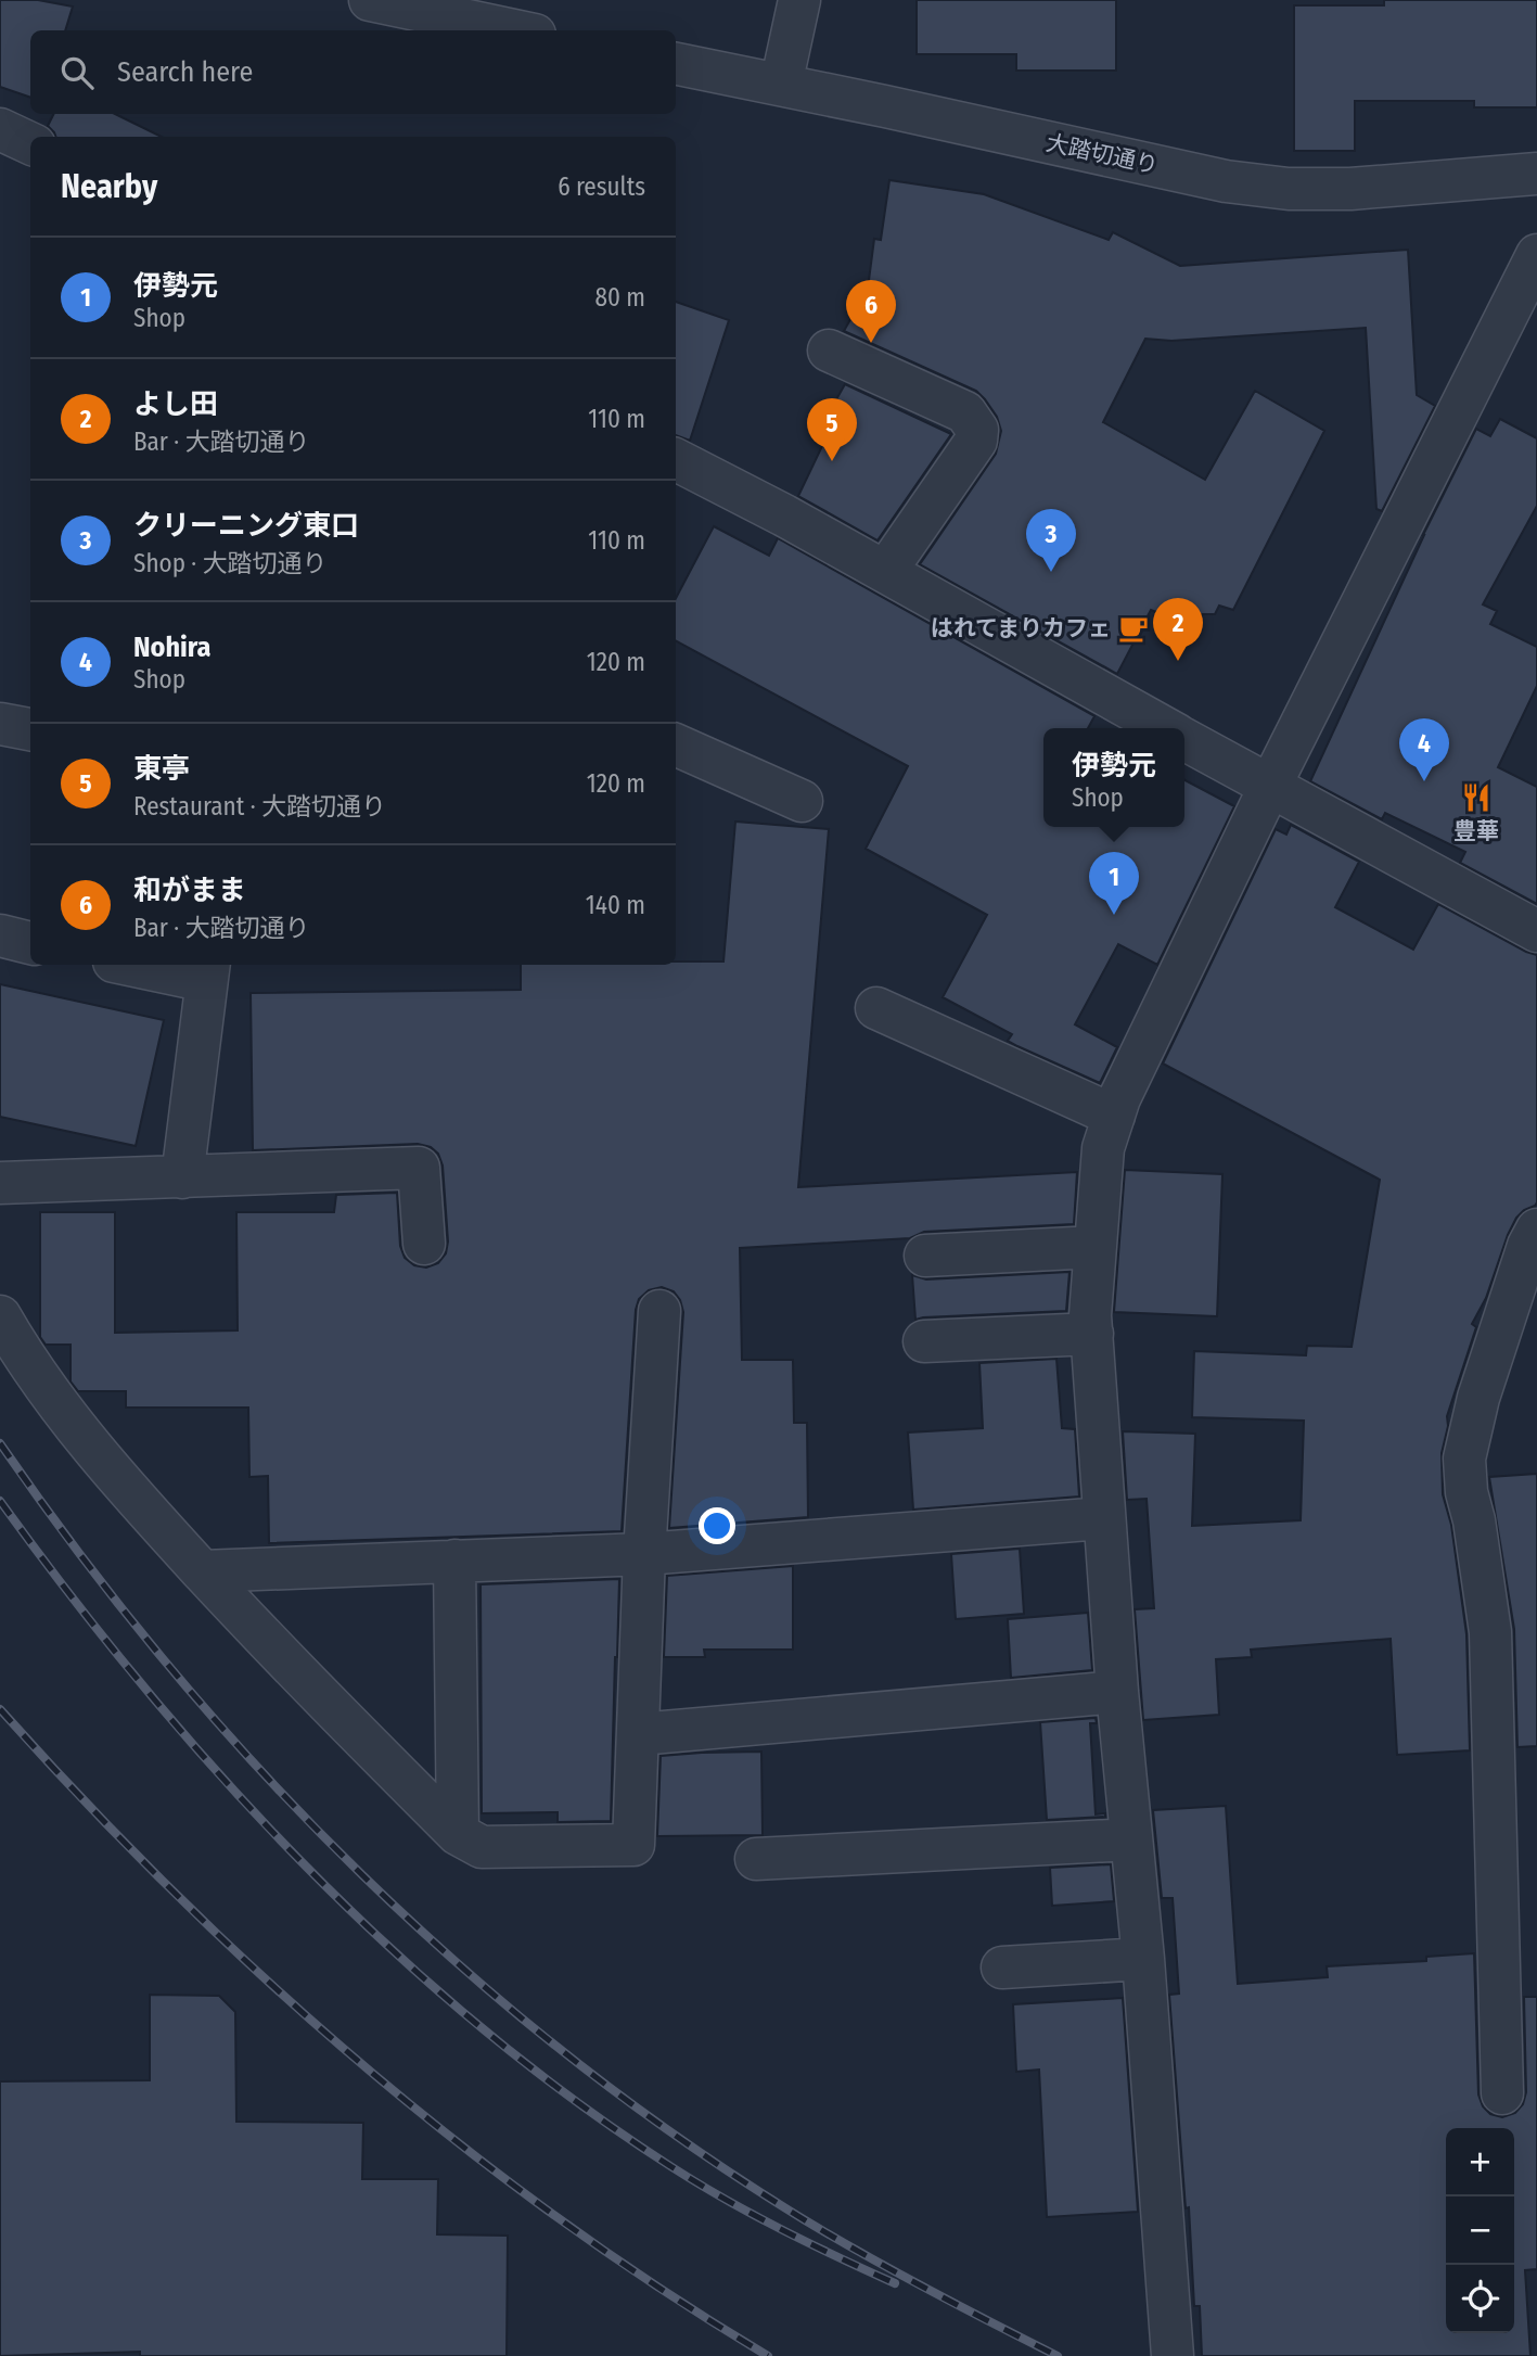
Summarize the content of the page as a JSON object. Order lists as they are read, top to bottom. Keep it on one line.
{"streets":{"street":["大踏切通り"]},"places":{"cafe":["はれてまりカフェ"],"restaurant":["豊華"]},"page":{"search":"Search here","heading":["Nearby","6 results"],"list":[{"mark":"1","name":"伊勢元","note":"Shop","value":"80 m"},{"mark":"2","name":"よし田","note":"Bar · 大踏切通り","value":"110 m"},{"mark":"3","name":"クリーニング東口","note":"Shop · 大踏切通り","value":"110 m"},{"mark":"4","name":"Nohira","note":"Shop","value":"120 m"},{"mark":"5","name":"東亭","note":"Restaurant · 大踏切通り","value":"120 m"},{"mark":"6","name":"和がまま","note":"Bar · 大踏切通り","value":"140 m"}],"pins":["6","5","3","2","4","1"],"popup":["伊勢元","Shop"],"map_buttons":["+","−"]}}
